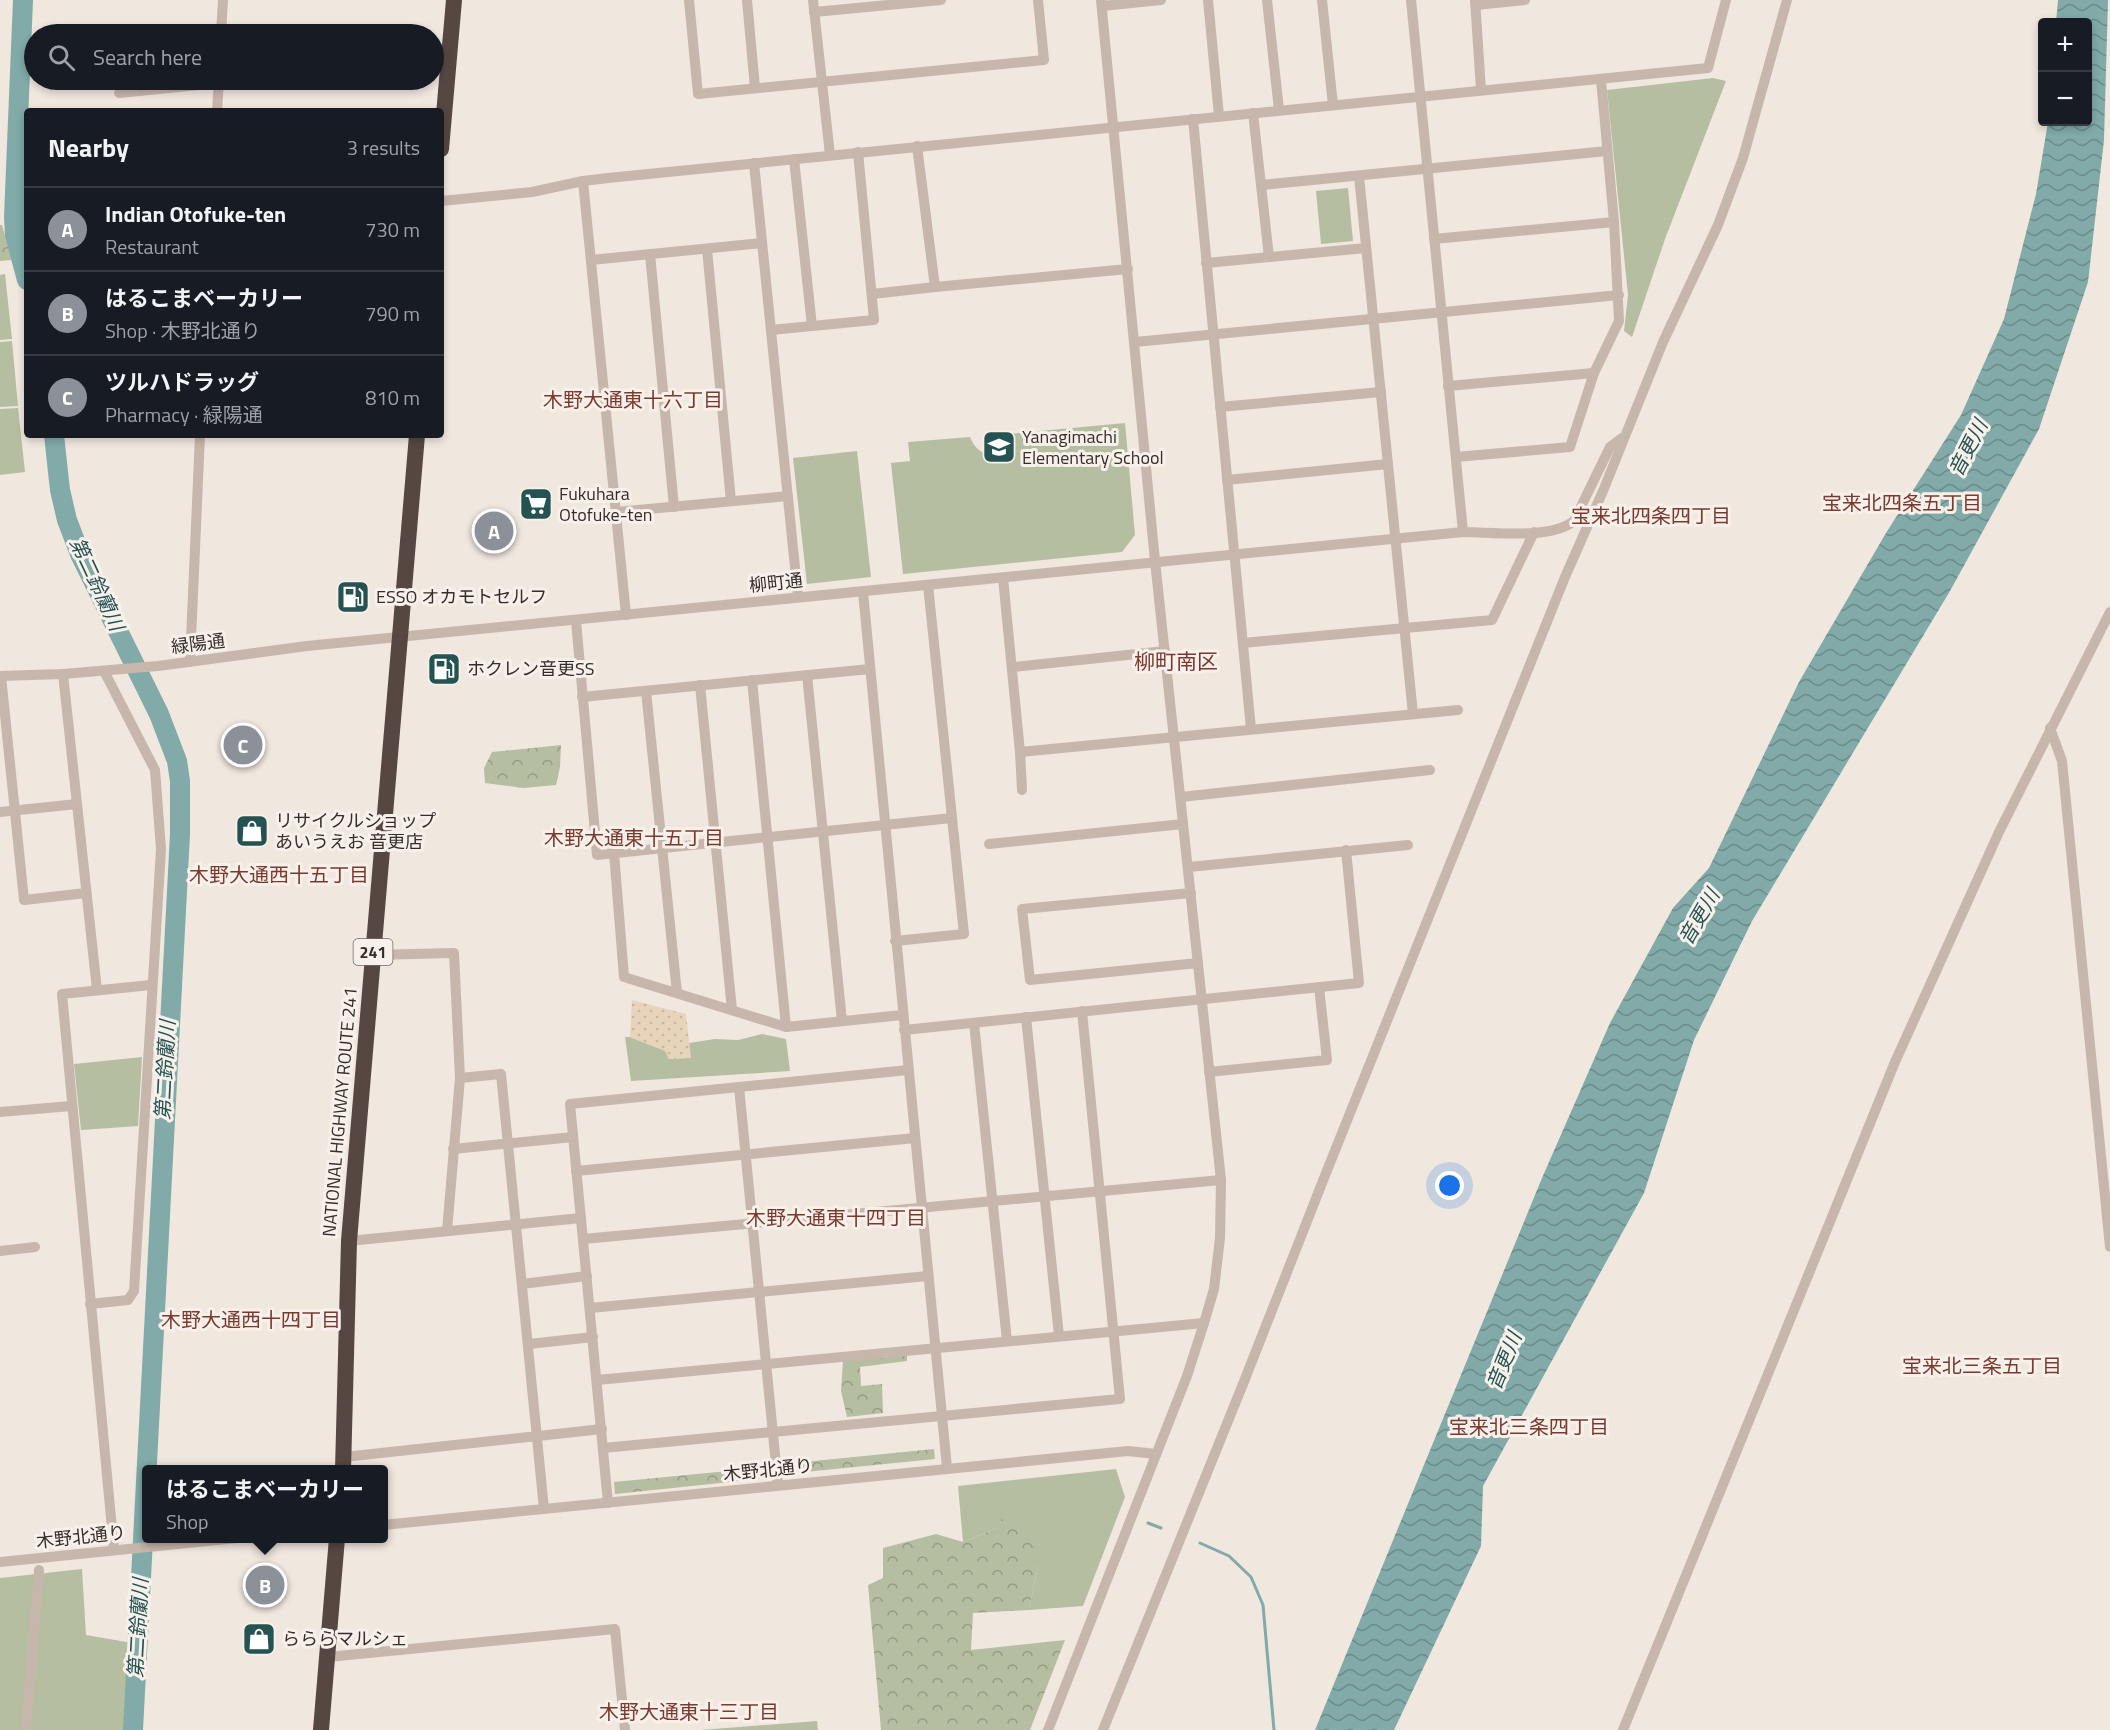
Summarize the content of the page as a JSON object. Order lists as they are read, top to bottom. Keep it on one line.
{"streets":{"highway":["241","NATIONAL HIGHWAY ROUTE 241"],"street":["柳町通","緑陽通","木野北通り"]},"crossings":[["柳町通","緑陽通"],["柳町通","NATIONAL HIGHWAY ROUTE 241"],["緑陽通","NATIONAL HIGHWAY ROUTE 241"]],"districts":["木野大通東十六丁目","宝来北四条五丁目","宝来北四条四丁目","柳町南区","木野大通東十五丁目","木野大通西十五丁目","木野大通東十四丁目","木野大通西十四丁目","宝来北三条五丁目","宝来北三条四丁目","木野大通東十三丁目"],"water":["音更川","第二鈴蘭川"],"places":{"school or university":["Yanagimachi Elementary School"],"supermarket":["Fukuhara Otofuke-ten"],"fuel station":["ESSO オカモトセルフ","ホクレン音更SS"],"shop":["リサイクルショップ あいうえお 音更店","らららマルシェ"]},"page":{"map_buttons":["+","−"],"search":"Search here","heading":["Nearby","3 results"],"list":[{"mark":"A","name":"Indian Otofuke-ten","note":"Restaurant","value":"730 m"},{"mark":"B","name":"はるこまベーカリー","note":"Shop · 木野北通り","value":"790 m"},{"mark":"C","name":"ツルハドラッグ","note":"Pharmacy · 緑陽通","value":"810 m"}],"pins":["A","C","B"],"popup":["はるこまベーカリー","Shop"]}}
